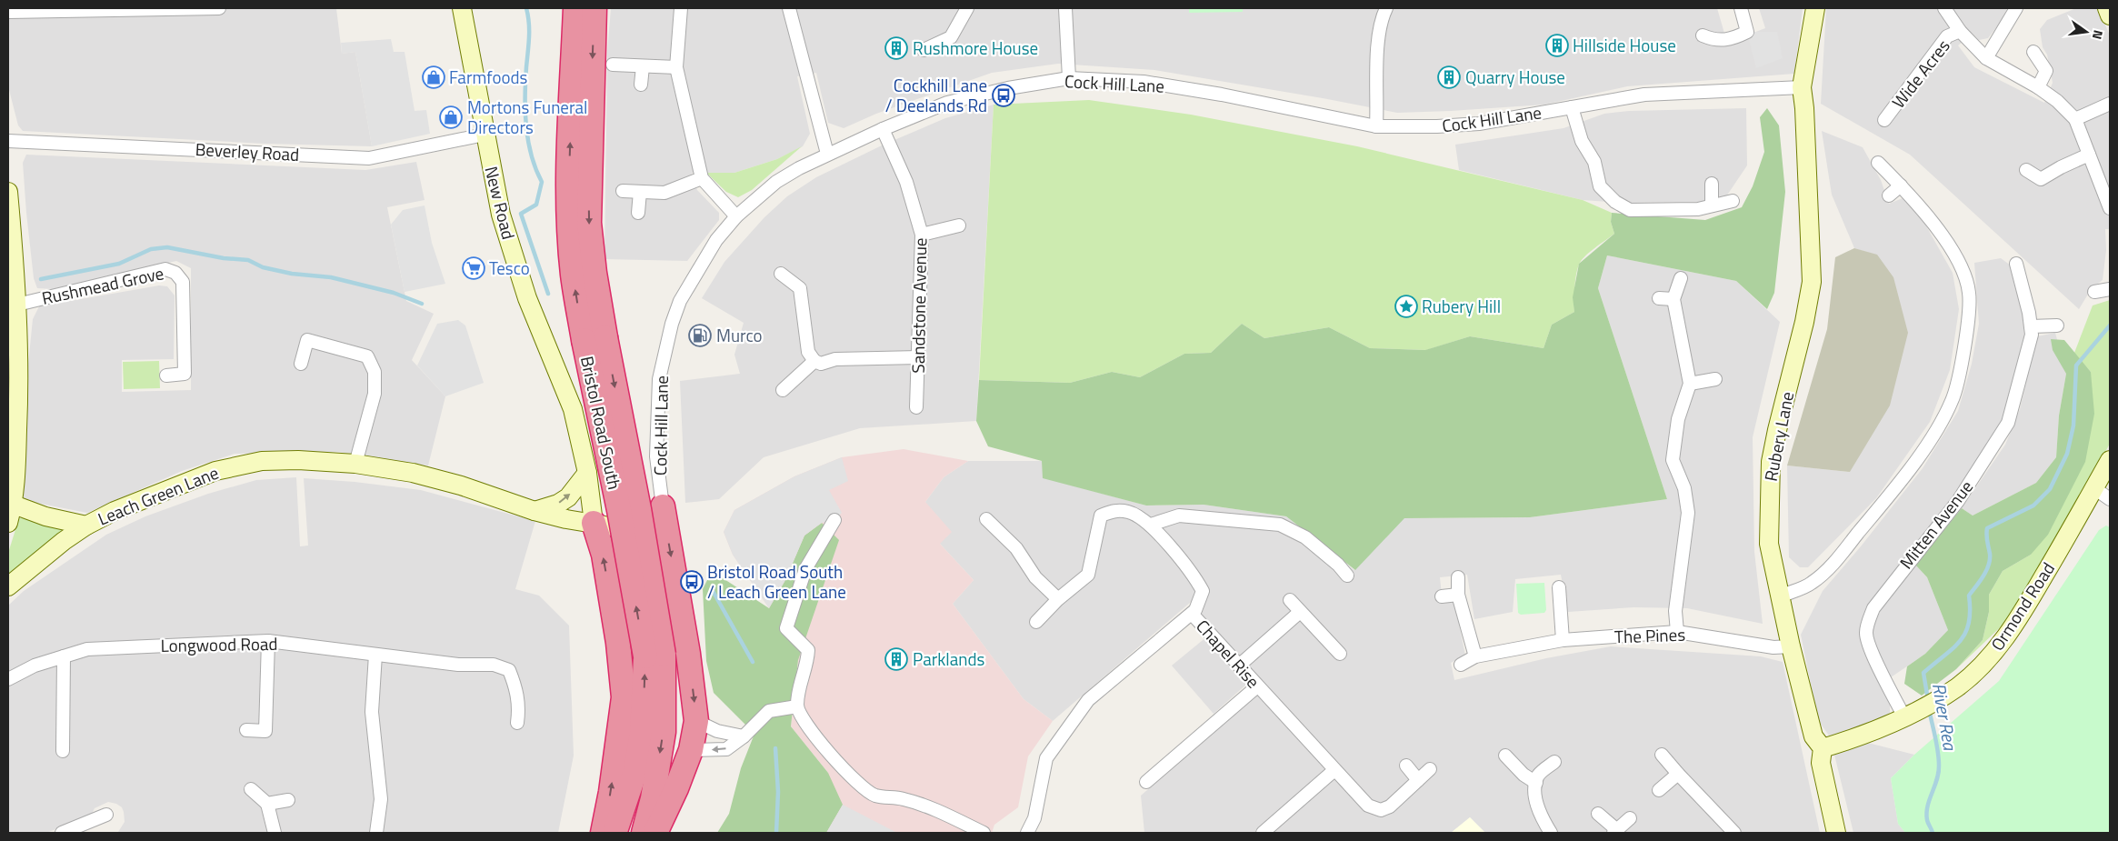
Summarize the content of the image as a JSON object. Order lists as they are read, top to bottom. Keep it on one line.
{"streets":{"highway":["Bristol Road South"],"street":["Wide Acres","Cock Hill Lane","Beverley Road","New Road","Rushmead Grove","Sandstone Avenue","Rubery Lane","Leach Green Lane","Mitten Avenue","Ormond Road","The Pines","Longwood Road","Chapel Rise"]},"crossings":[["Cock Hill Lane","Sandstone Avenue"],["Cock Hill Lane","Rubery Lane"],["Beverley Road","New Road"],["New Road","Leach Green Lane"],["Rubery Lane","Ormond Road"],["Rubery Lane","The Pines"],["Mitten Avenue","Ormond Road"]],"water":["River Rea"],"places":{"building":["Hillside House","Rushmore House","Quarry House","Parklands"],"shop":["Farmfoods","Mortons Funeral Directors"],"bus stop":["Cockhill Lane / Deelands Rd","Bristol Road South / Leach Green Lane"],"supermarket":["Tesco"],"place":["Rubery Hill"],"fuel station":["Murco"]},"north":"right"}
